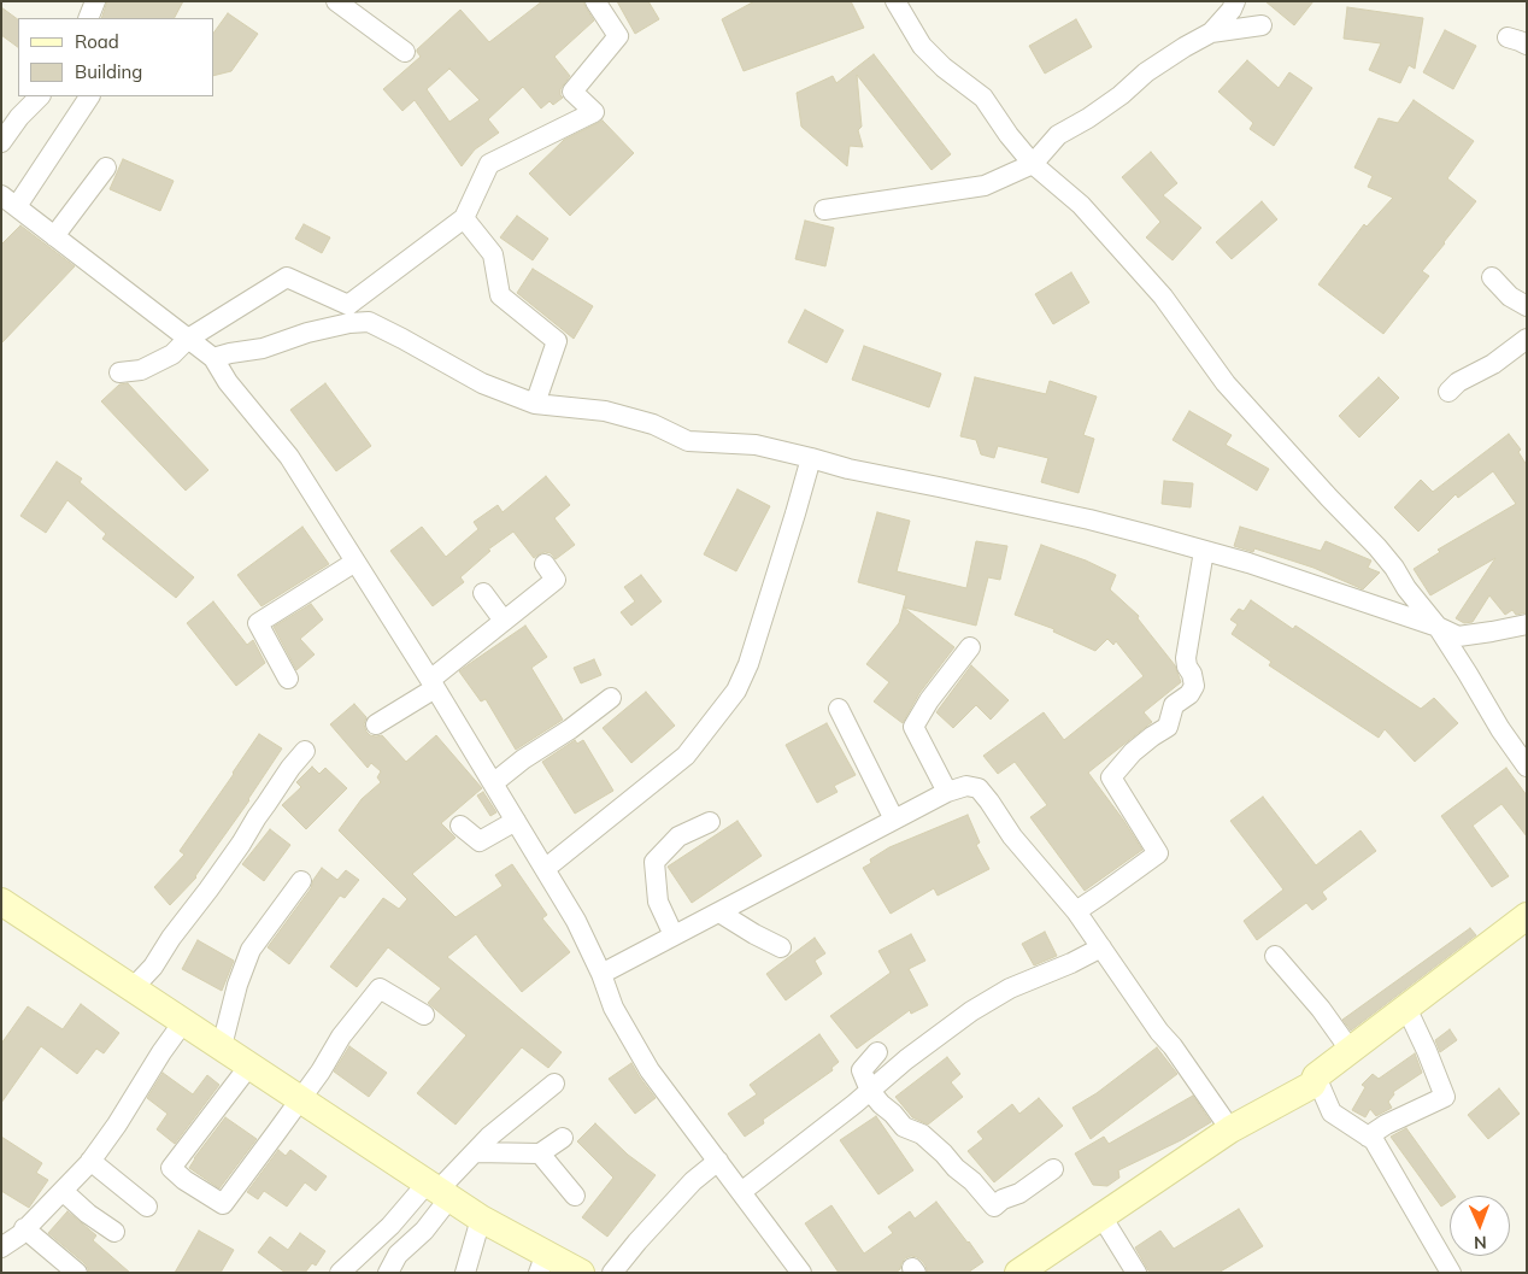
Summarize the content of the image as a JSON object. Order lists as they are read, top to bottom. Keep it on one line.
{"legend":["Road","Building"],"north":"bottom"}
